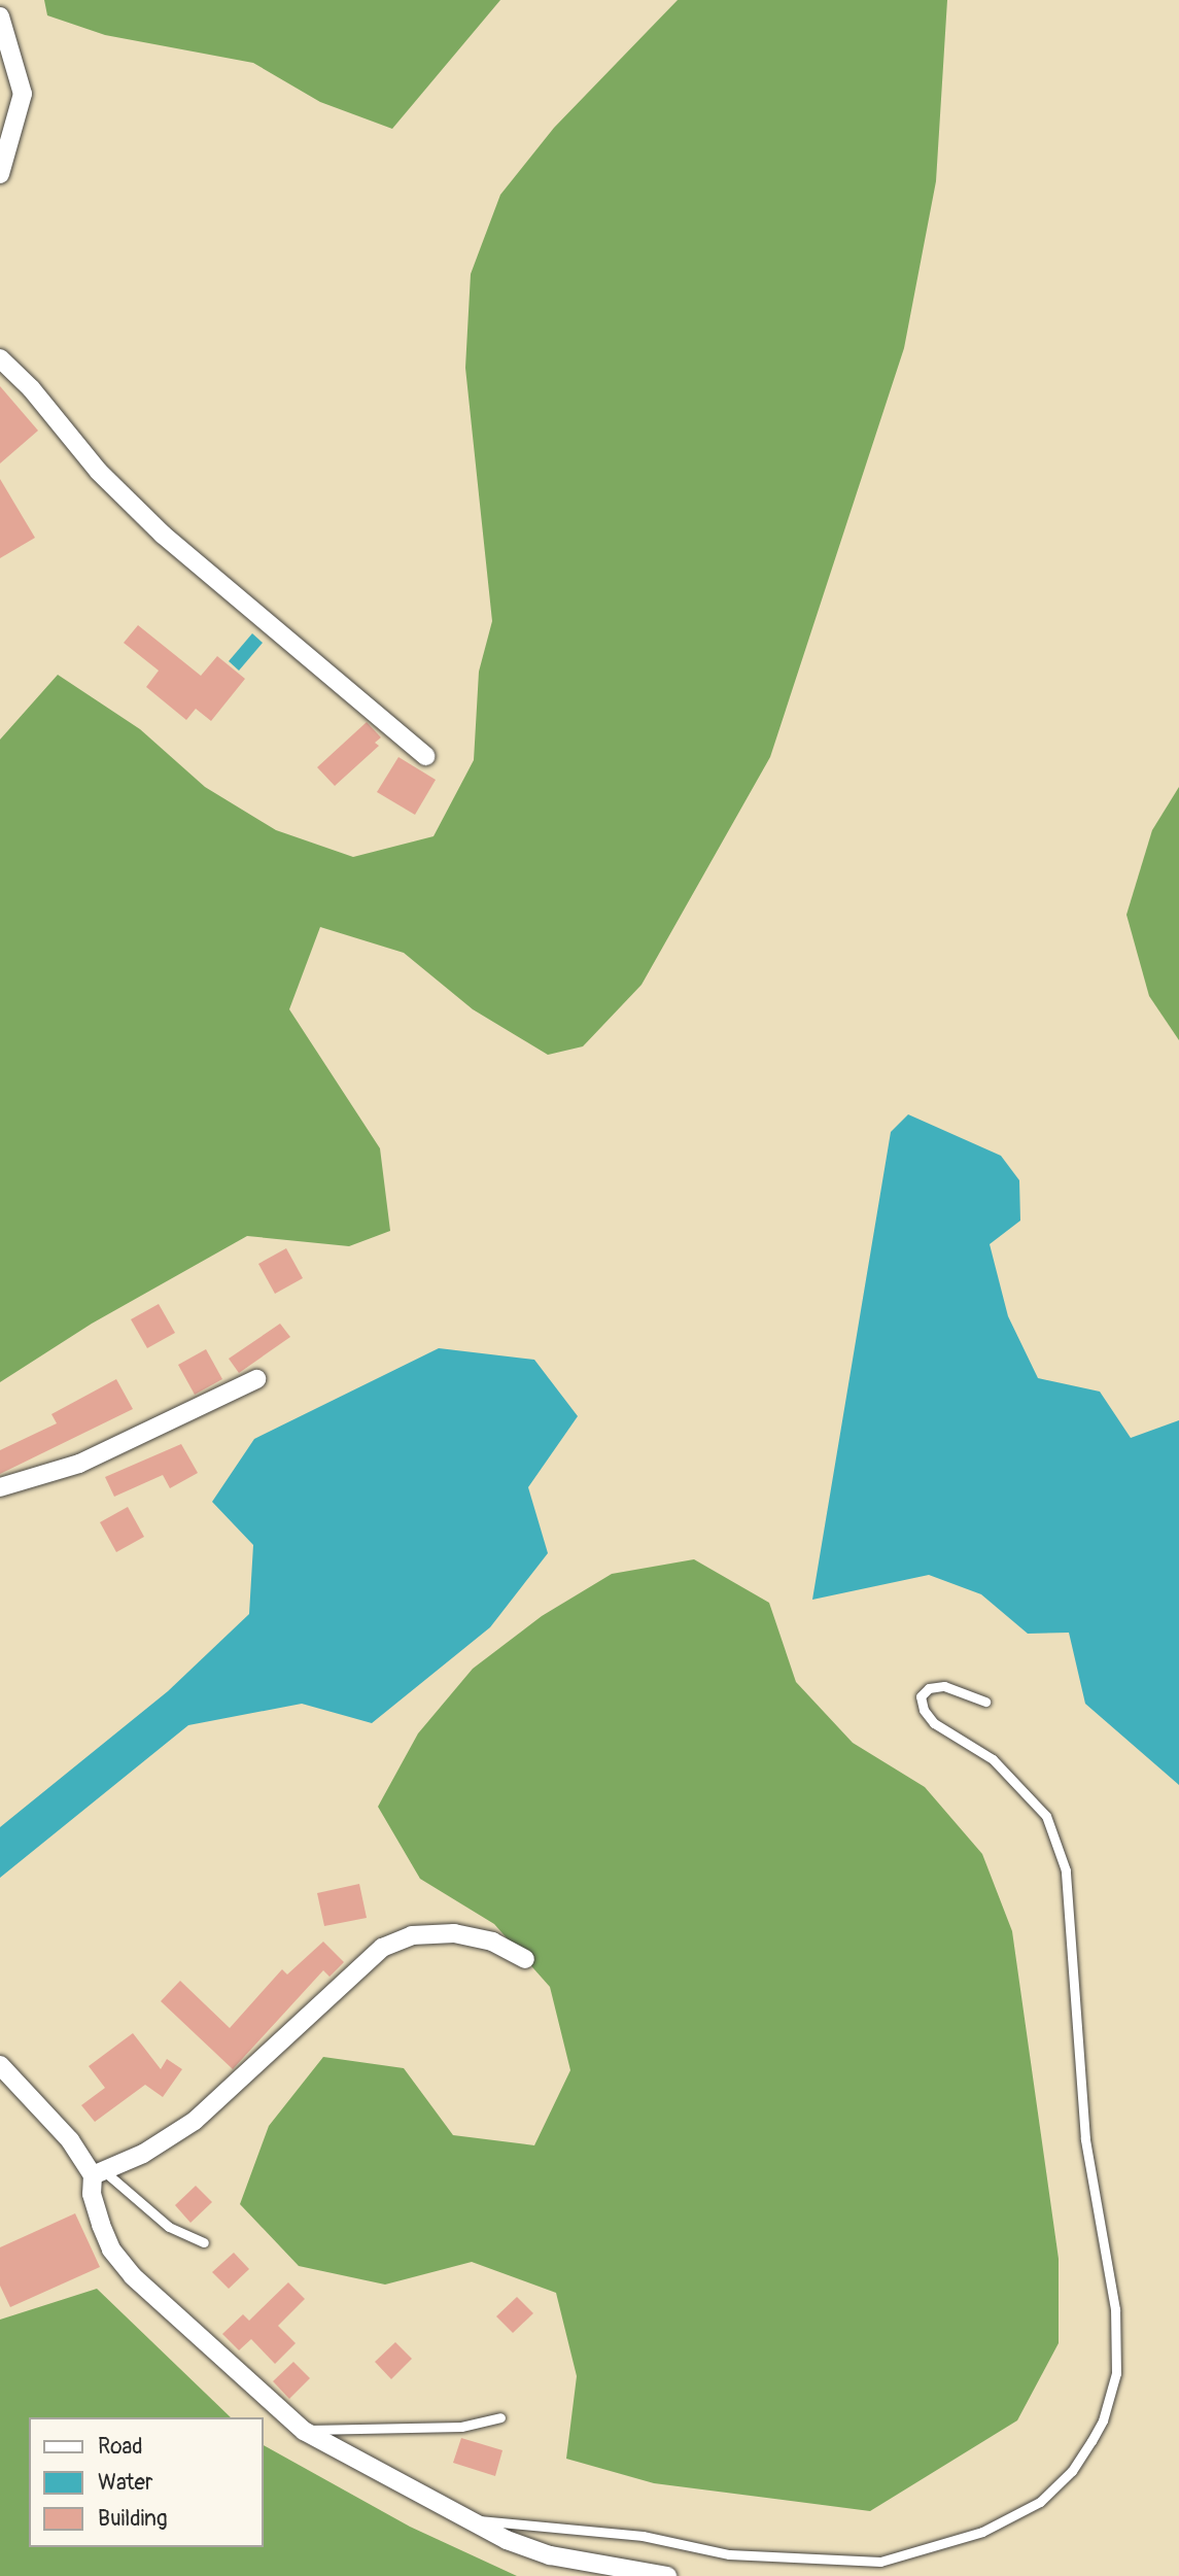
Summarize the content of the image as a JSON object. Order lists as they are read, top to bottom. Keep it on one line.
{"legend":["Road","Water","Building"]}
